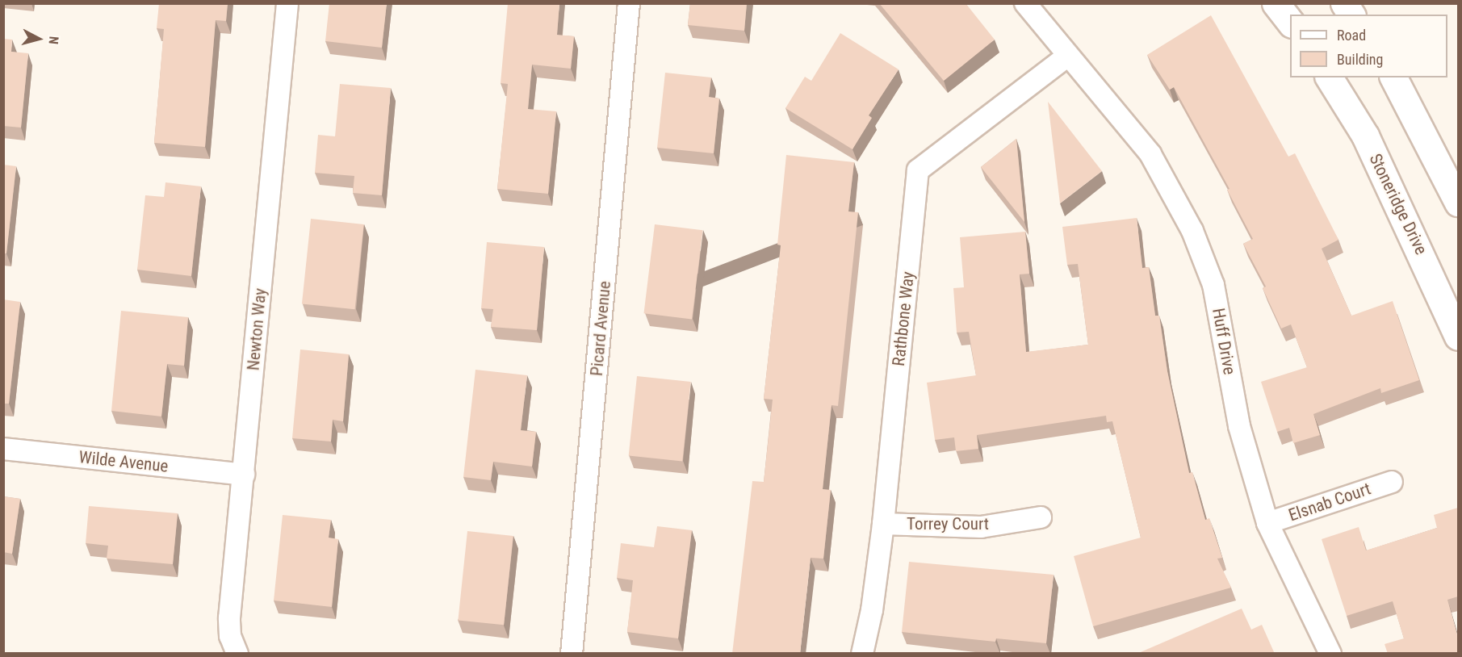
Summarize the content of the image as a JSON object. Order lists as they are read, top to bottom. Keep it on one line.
{"streets":{"main road":["Stoneridge Drive"],"street":["Rathbone Way","Picard Avenue","Newton Way","Huff Drive","Wilde Avenue","Elsnab Court","Torrey Court"]},"crossings":[["Rathbone Way","Huff Drive"],["Rathbone Way","Torrey Court"],["Newton Way","Wilde Avenue"],["Huff Drive","Elsnab Court"]],"legend":["Road","Building"],"north":"right"}
